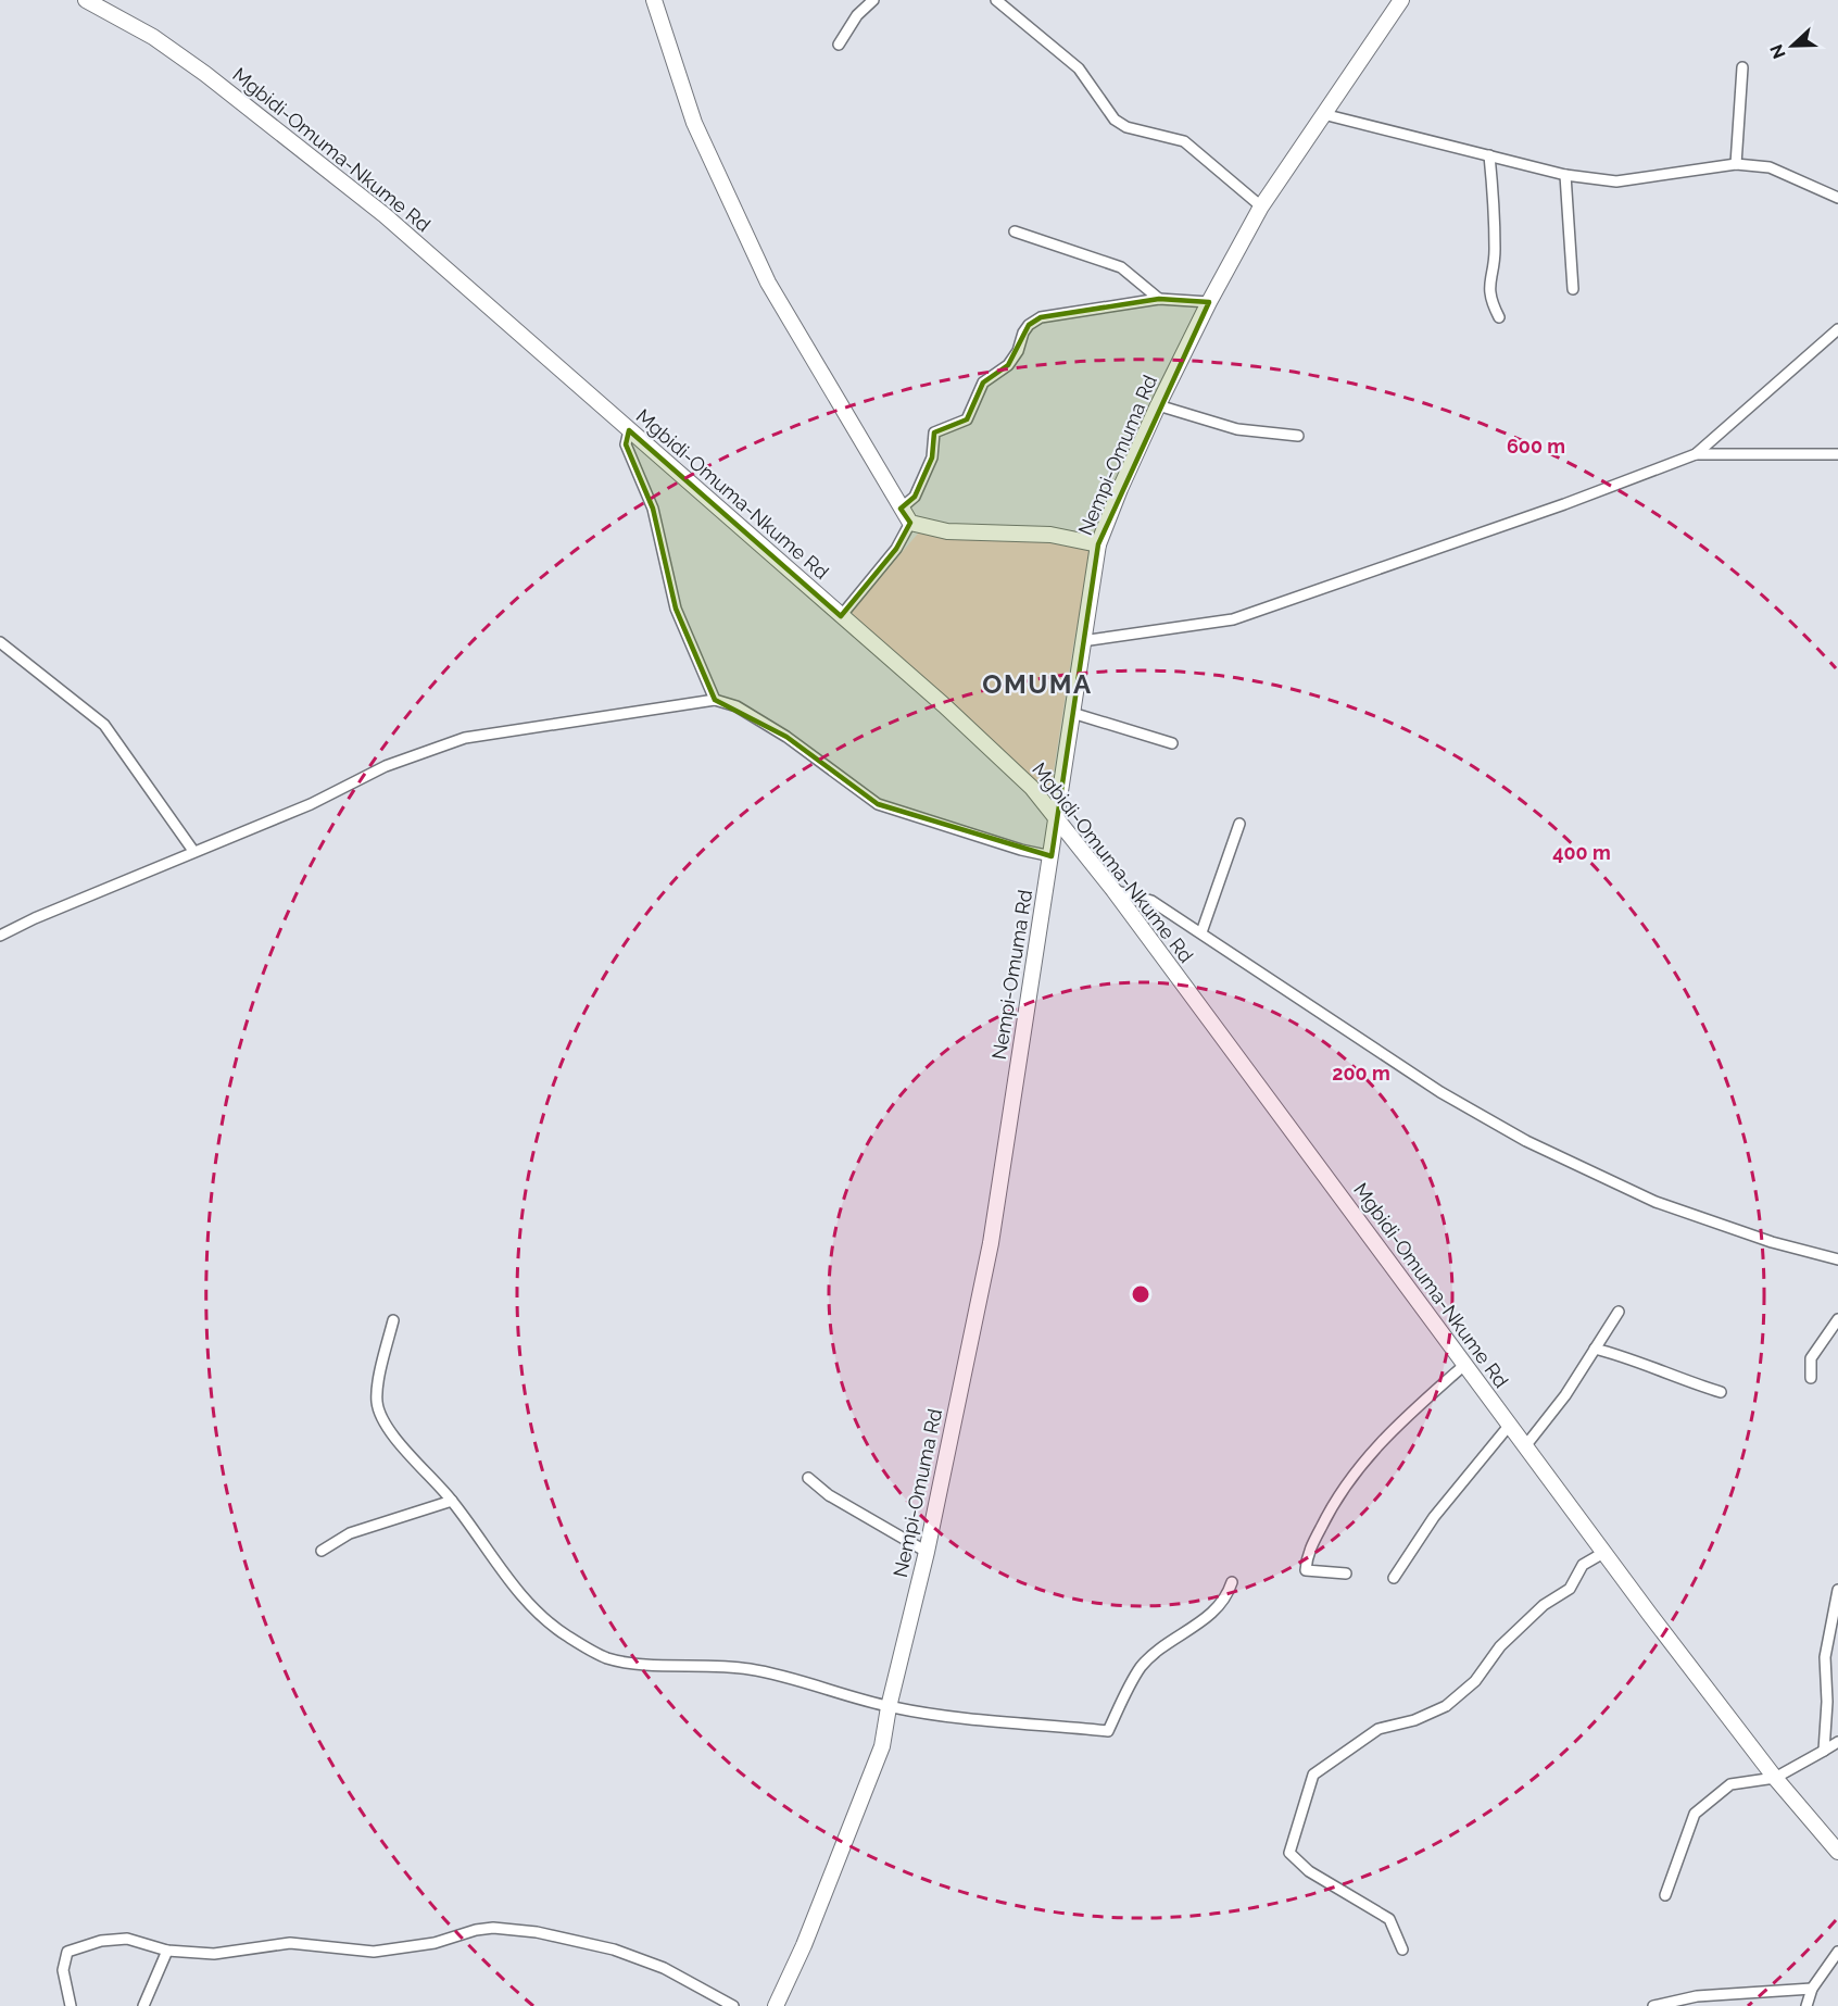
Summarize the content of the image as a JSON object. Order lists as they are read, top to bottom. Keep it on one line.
{"streets":{"street":["Mgbidi-Omuma-Nkume Rd","Nempi-Omuma Rd"]},"crossings":[["Mgbidi-Omuma-Nkume Rd","Nempi-Omuma Rd"]],"districts":["OMUMA"],"north":"left","rings":["600 m","400 m","200 m"]}
